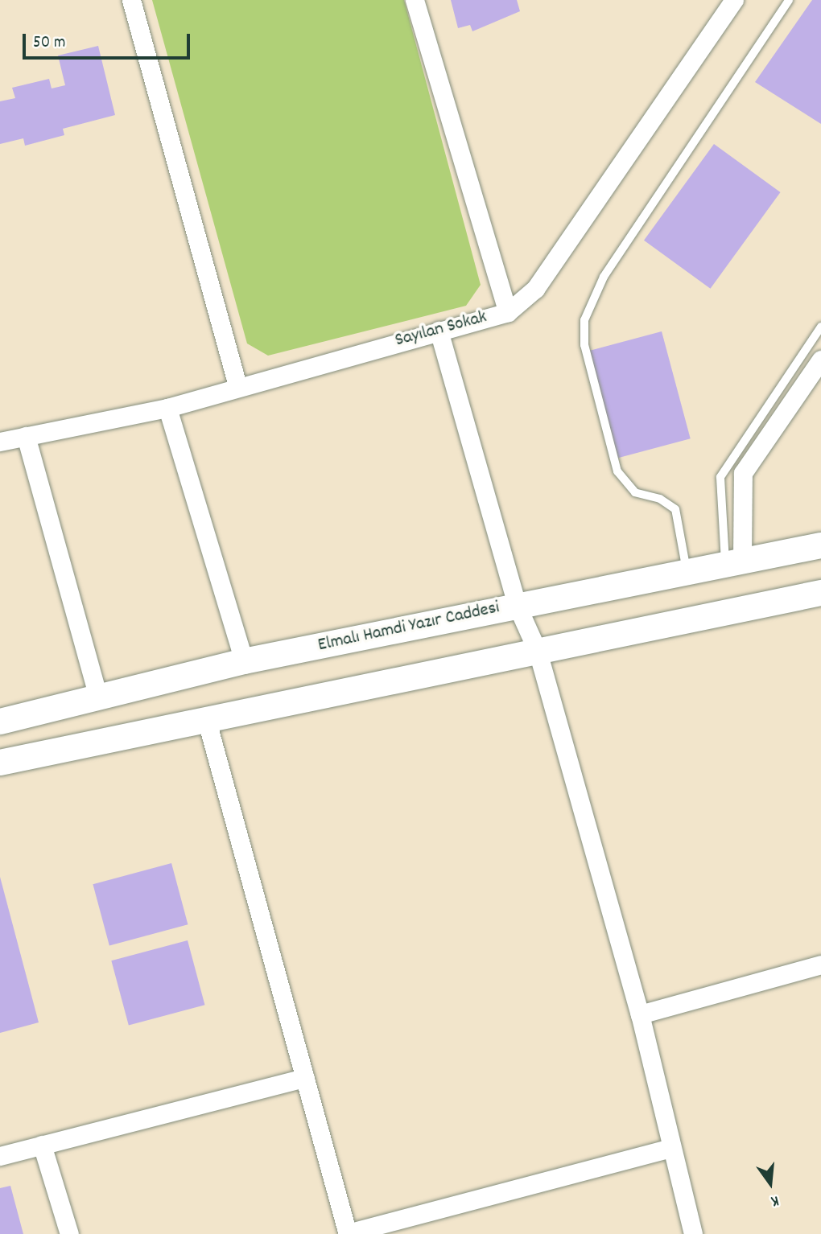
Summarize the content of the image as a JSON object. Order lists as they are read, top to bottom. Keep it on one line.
{"streets":{"main road":["Elmalı Hamdi Yazır Caddesi"],"street":["Sayılan Sokak"]},"scale_bar":"50 m","north":"bottom"}
